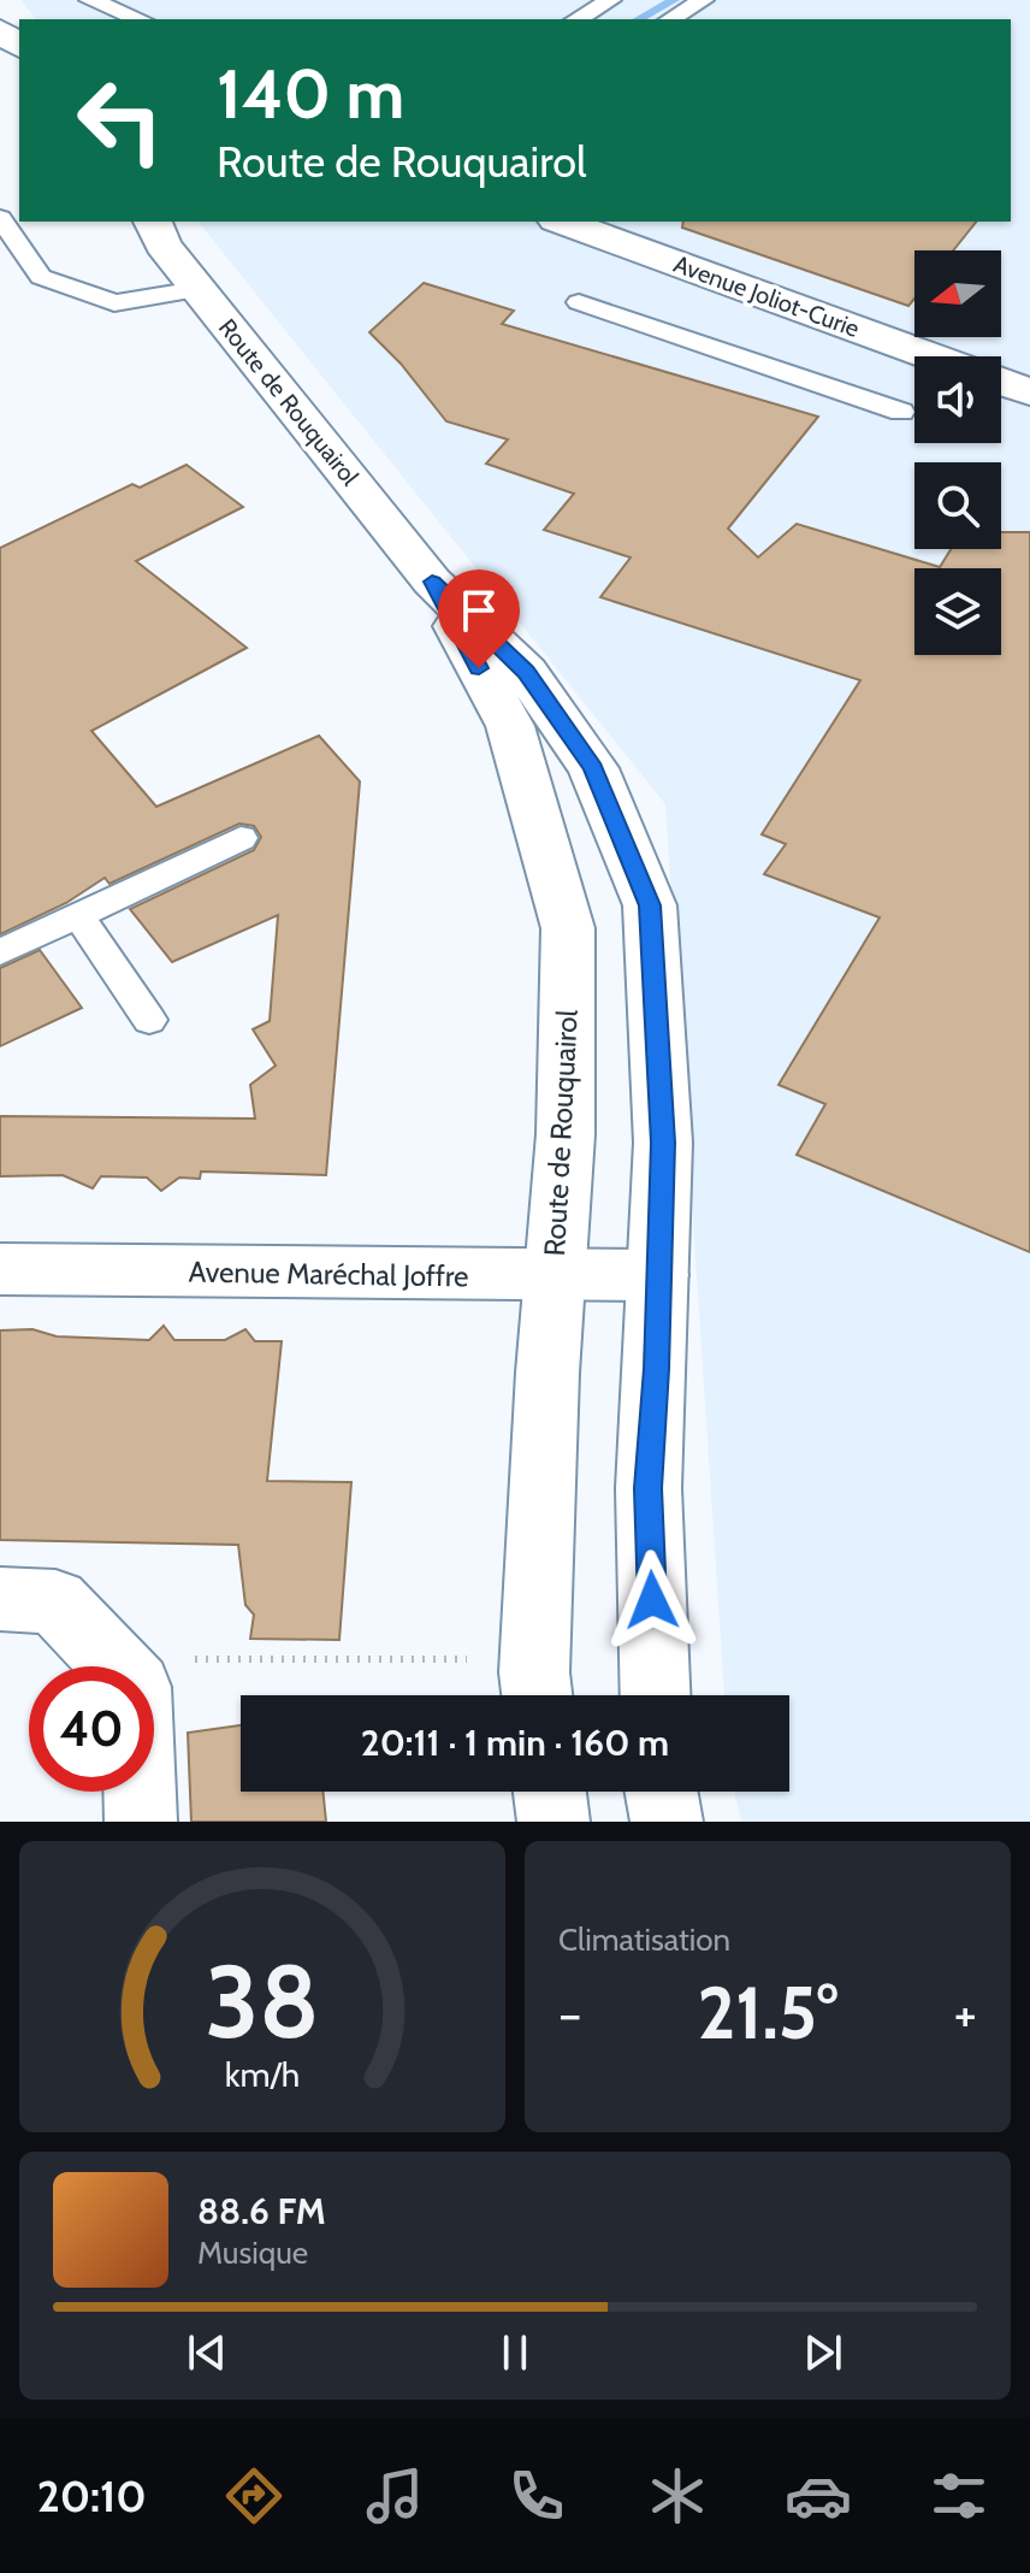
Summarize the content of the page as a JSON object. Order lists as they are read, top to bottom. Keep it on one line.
{"streets":{"street":["Avenue Joliot-Curie","Route de Rouquairol","Avenue Maréchal Joffre"]},"crossings":[["Route de Rouquairol","Avenue Maréchal Joffre"]],"north":"left","page":{"turn":["140 m","Route de Rouquairol"],"limit":"40","trip":"20:11 · 1 min · 160 m","tile":"Climatisation","heat":["−","21.5°","+"],"song":["88.6 FM","Musique"],"tabs":"20:10","gauge":["38","km/h"]}}
